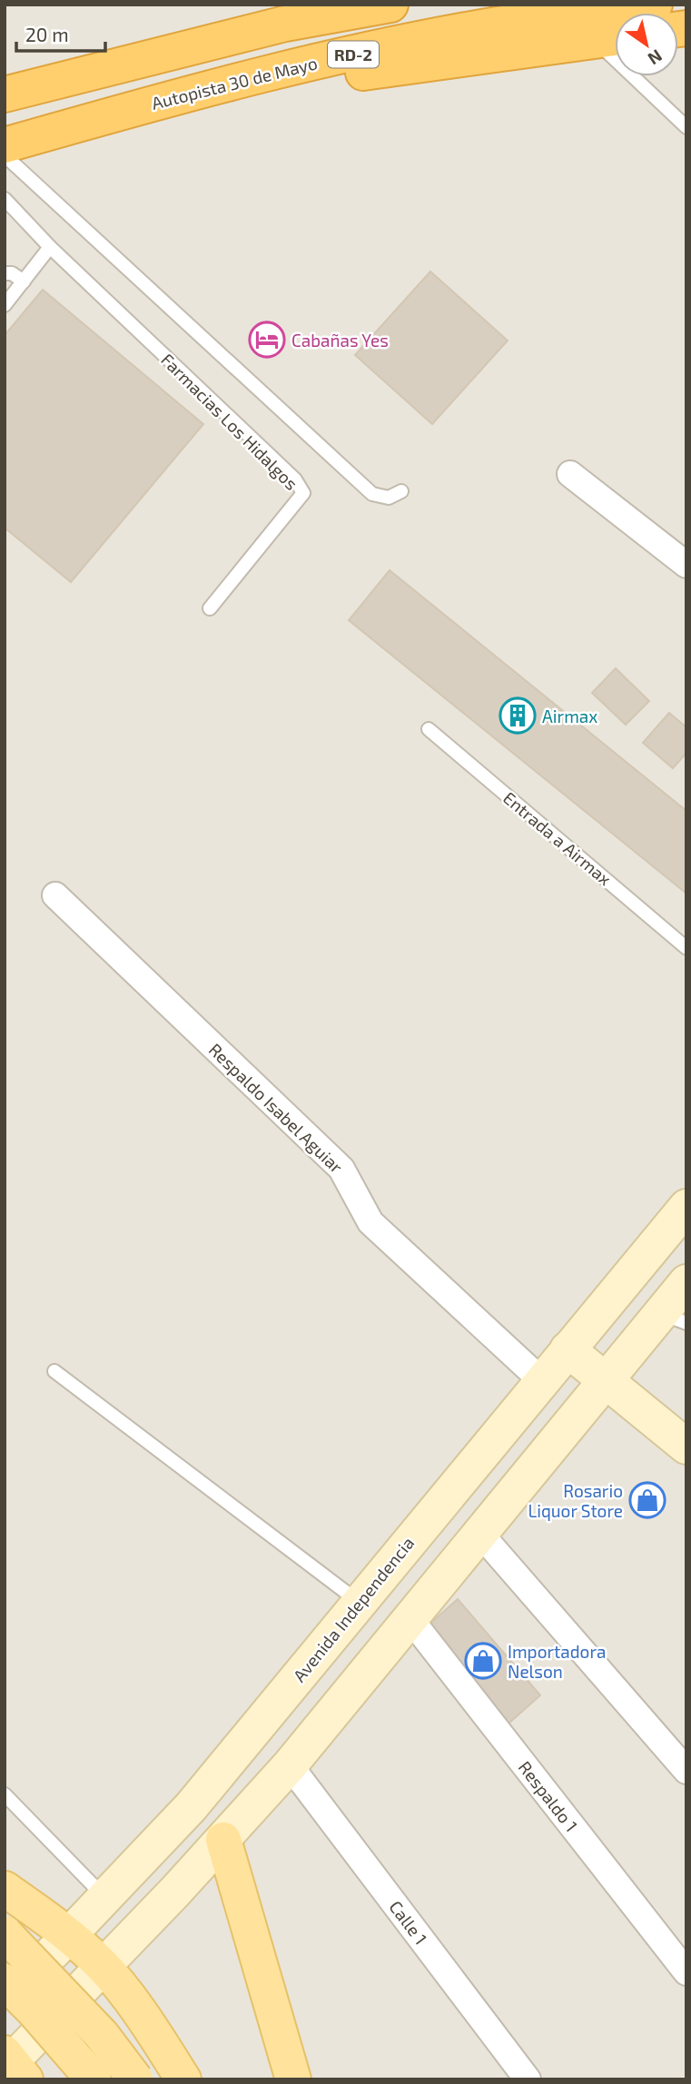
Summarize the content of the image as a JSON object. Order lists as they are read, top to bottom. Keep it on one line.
{"streets":{"highway":["RD-2","Autopista 30 de Mayo"],"main road":["Avenida Independencia"],"street":["Respaldo Isabel Aguiar","Respaldo 1","Calle 1"],"lane":["Farmacias Los Hidalgos","Entrada a Airmax"]},"crossings":[["Respaldo Isabel Aguiar","Avenida Independencia"]],"places":{"hotel":["Cabañas Yes"],"building":["Airmax"],"shop":["Rosario Liquor Store","Importadora Nelson"]},"scale_bar":"20 m","north":"bottom right"}
